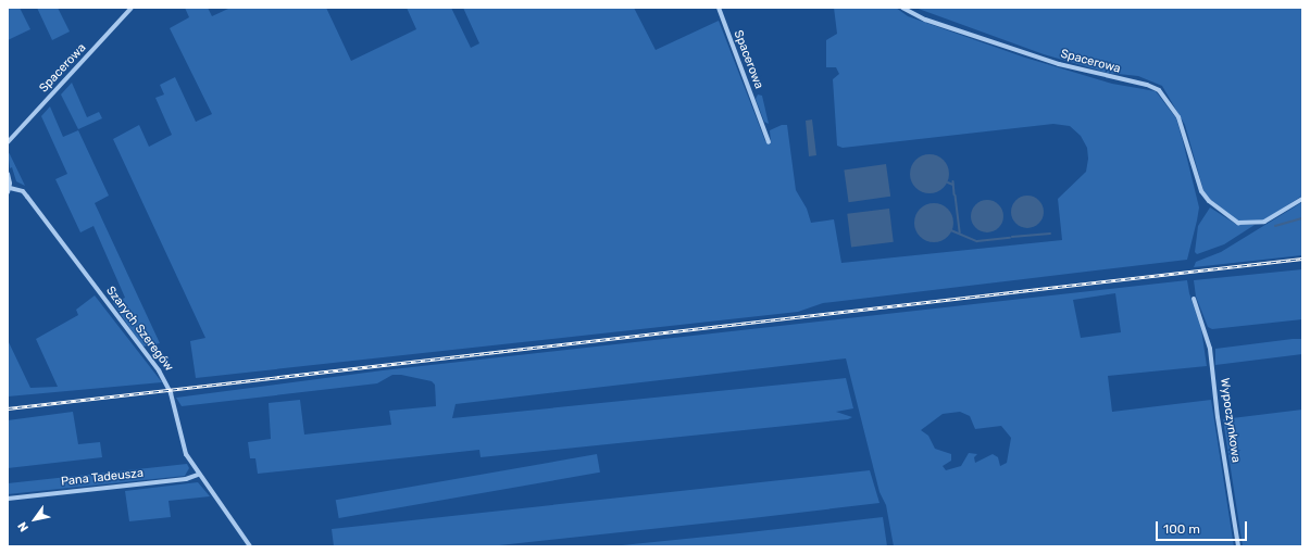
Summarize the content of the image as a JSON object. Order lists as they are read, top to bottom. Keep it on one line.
{"streets":{"street":["Spacerowa","Szarych Szeregów","Wypoczynkowa","Pana Tadeusza"]},"crossings":[["Szarych Szeregów","Pana Tadeusza"]],"scale_bar":"100 m","north":"bottom left"}
